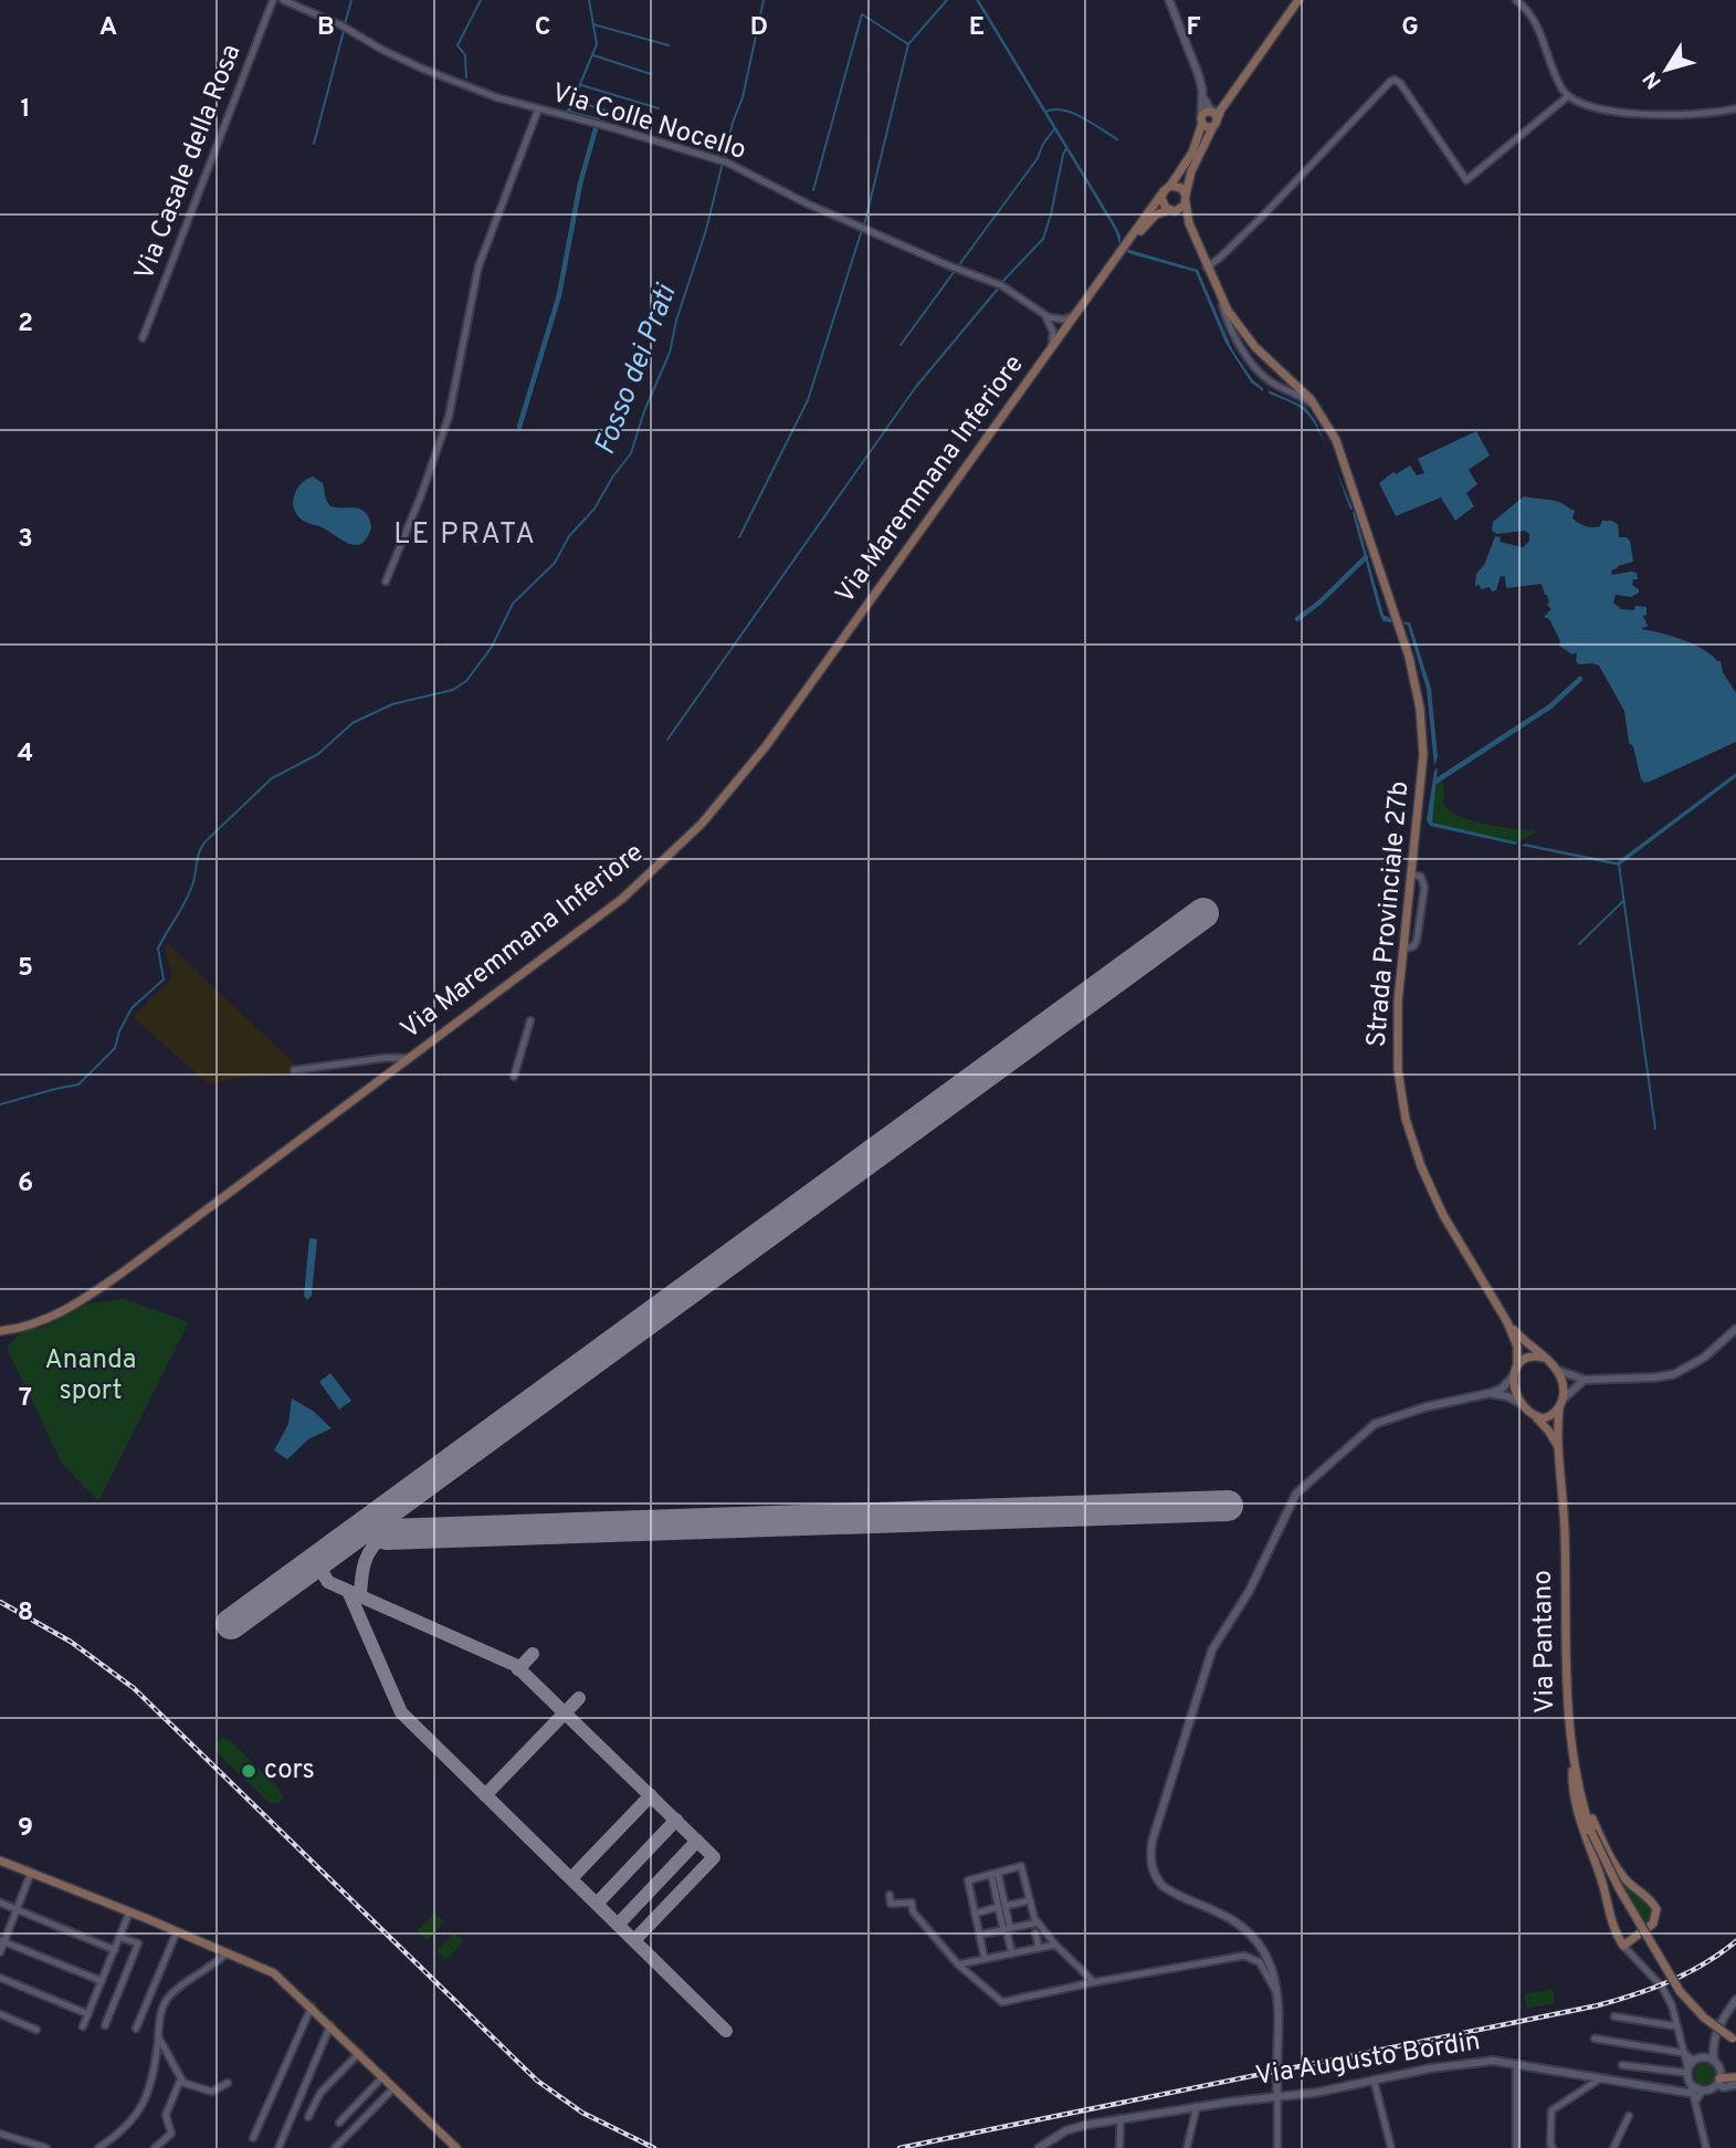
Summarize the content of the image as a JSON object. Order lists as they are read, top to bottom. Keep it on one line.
{"streets":{"main road":["Via Maremmana Inferiore","Strada Provinciale 27b","Via Pantano"],"street":["Via Colle Nocello","Via Casale della Rosa","Via Augusto Bordin"]},"crossings":[["Via Colle Nocello","Via Maremmana Inferiore"]],"districts":["LE PRATA"],"water":["Fosso dei Prati"],"parks":["Ananda sport"],"places":["cors"],"north":"bottom left","grid":{"columns":["A","B","C","D","E","F","G"],"rows":["1","2","3","4","5","6","7","8","9"]}}
